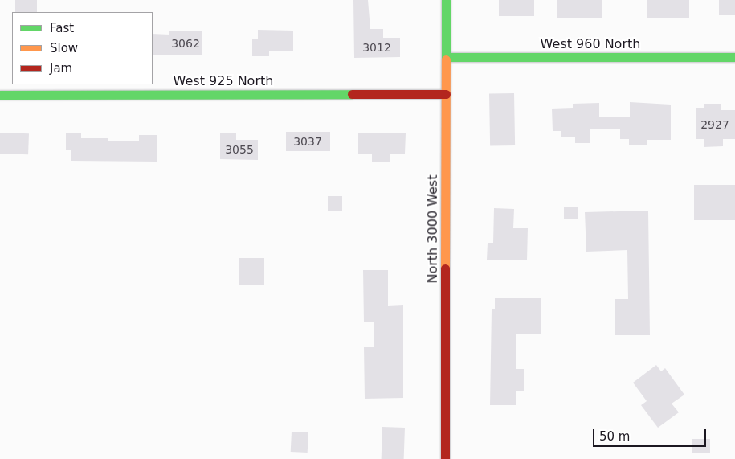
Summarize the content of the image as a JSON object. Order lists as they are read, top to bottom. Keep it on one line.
{"streets":{"street":["West 960 North","West 925 North","North 3000 West"]},"crossings":[["West 960 North","North 3000 West"],["West 925 North","North 3000 West"]],"house_numbers":["3062","3012","2927","3037","3055"],"legend":["Fast","Slow","Jam"],"scale_bar":"50 m"}
